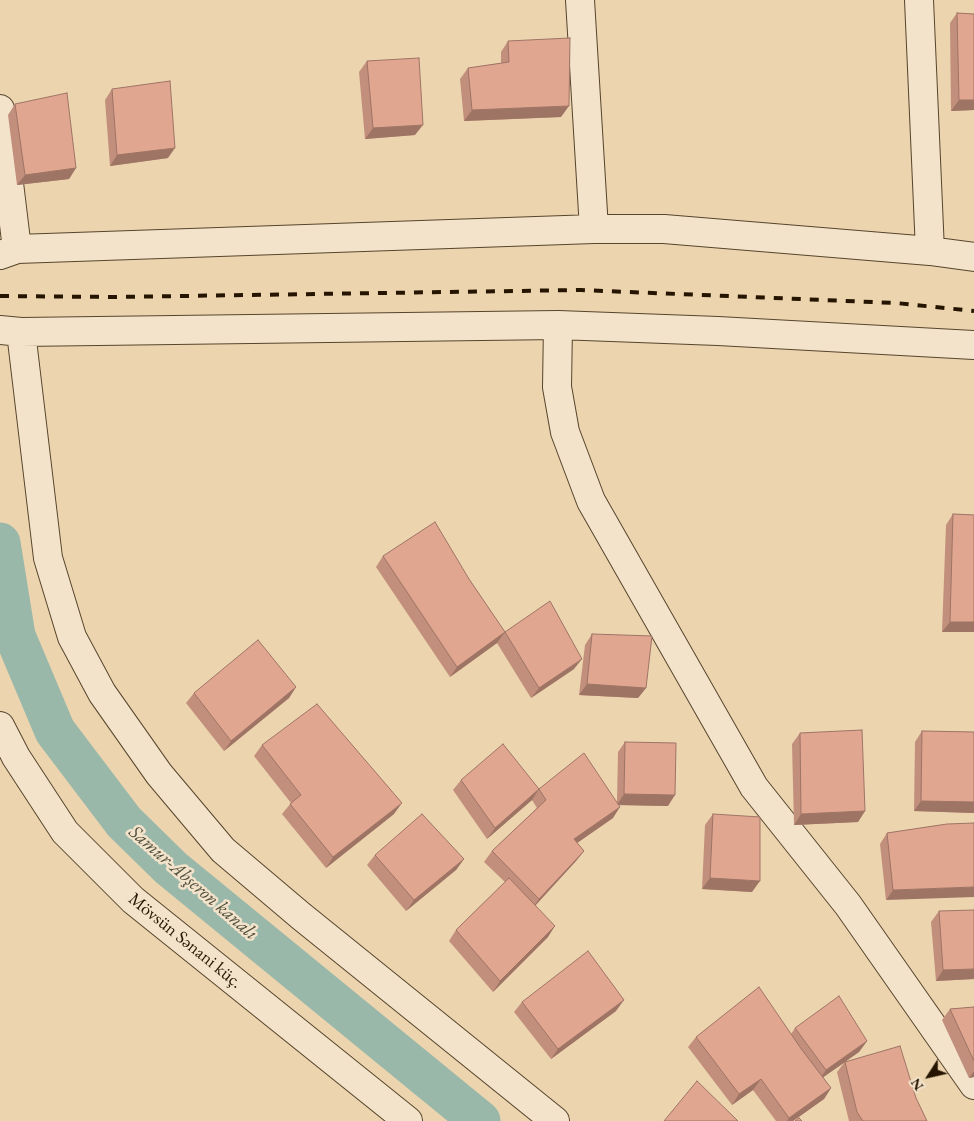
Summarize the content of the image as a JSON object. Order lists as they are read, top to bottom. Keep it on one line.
{"streets":{"street":["Mövsün Sənani küç."]},"water":["Samur-Abşeron kanalı"],"north":"bottom left"}
